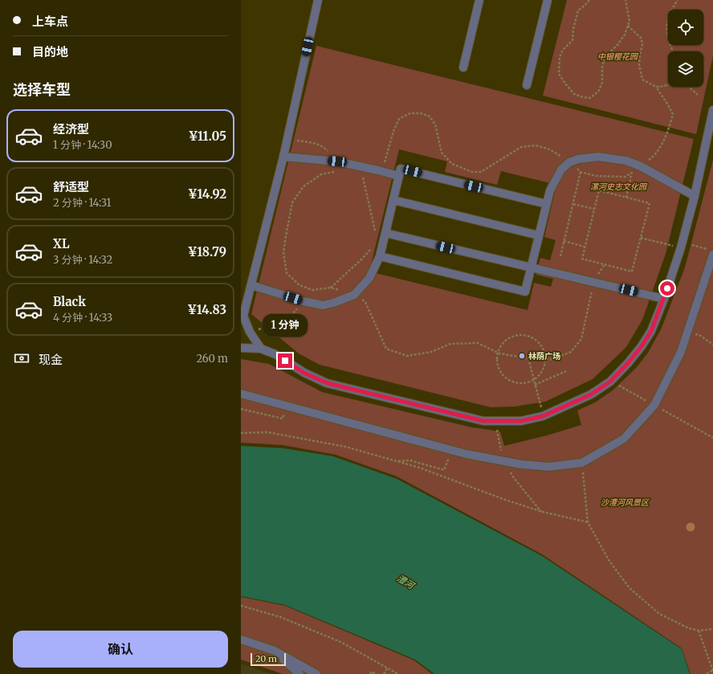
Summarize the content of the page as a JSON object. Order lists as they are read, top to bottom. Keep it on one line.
{"water":["澧河"],"parks":["中银樱花园","漯河史志文化园","沙澧河风景区"],"places":["林荫广场"],"scale_bar":"20 m","page":{"banner":["上车点","目的地"],"heading":"选择车型","list":[{"name":"经济型","note":"1 分钟 · 14:30","value":"¥11.05"},{"name":"舒适型","note":"2 分钟 · 14:31","value":"¥14.92"},{"name":"XL","note":"3 分钟 · 14:32","value":"¥18.79"},{"name":"Black","note":"4 分钟 · 14:33","value":"¥14.83"}],"bubble":"1 分钟","pay":["现金","260 m"],"buttons":"确认","scale":"20 m"}}
